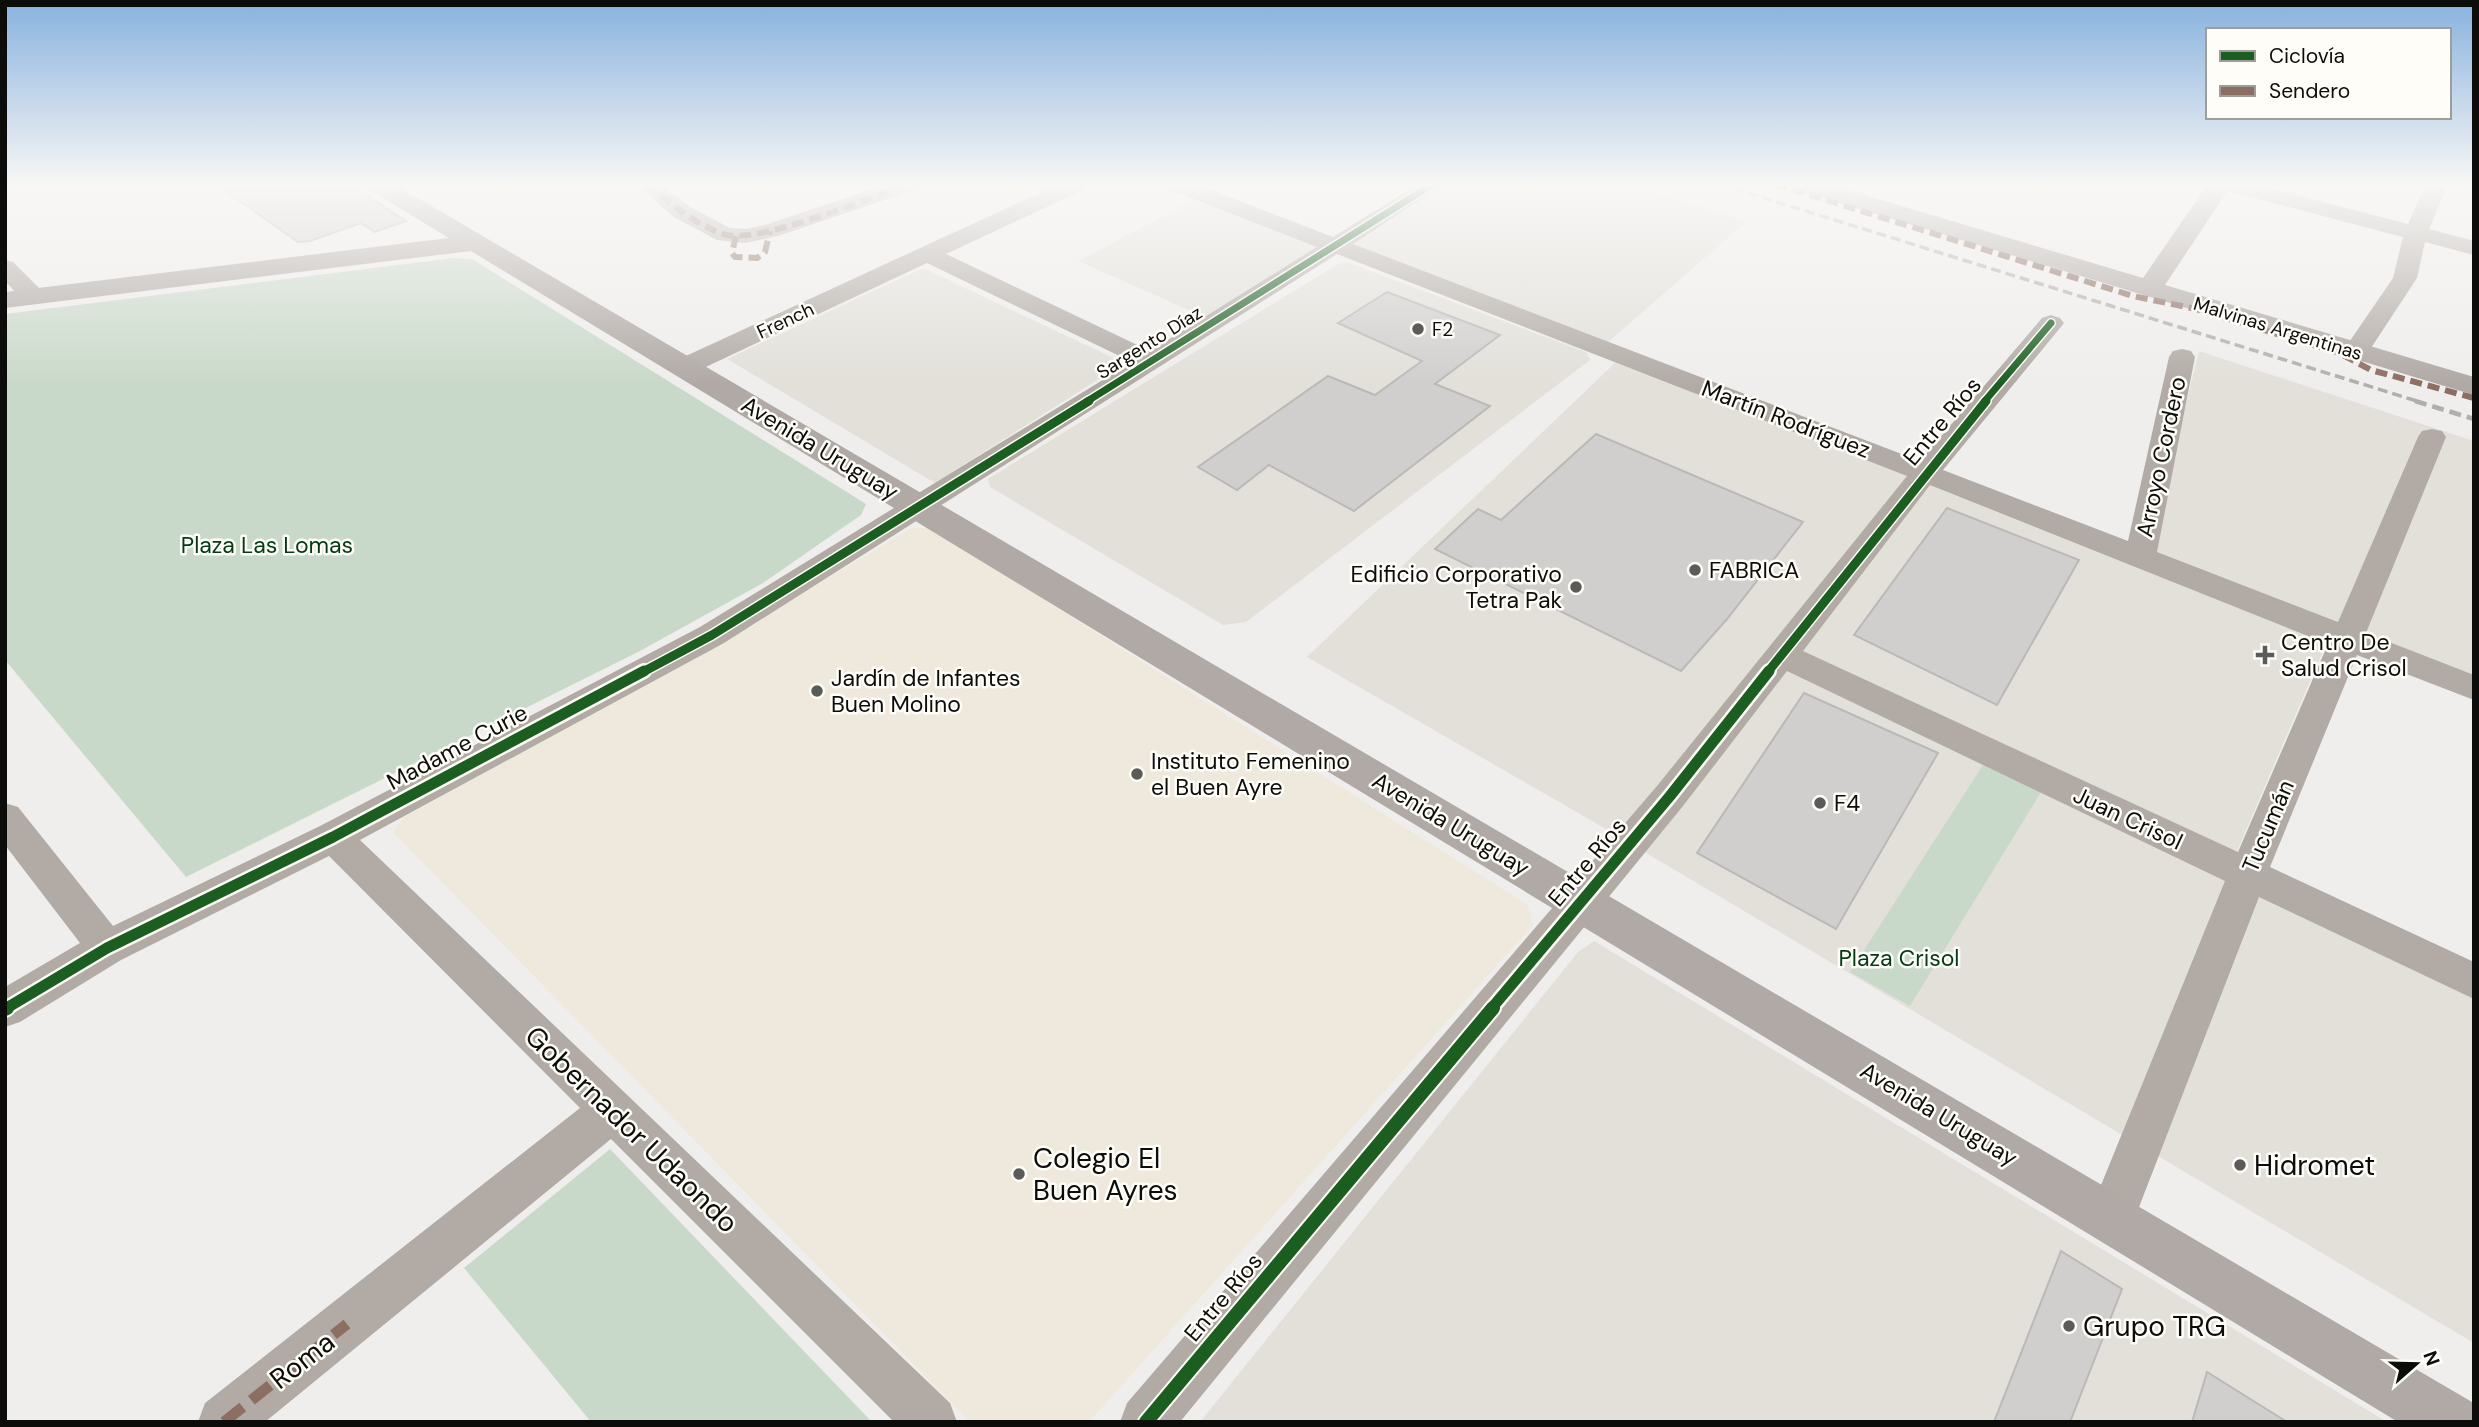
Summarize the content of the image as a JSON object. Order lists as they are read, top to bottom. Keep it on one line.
{"streets":{"main road":["Malvinas Argentinas","Avenida Uruguay"],"street":["French","Sargento Díaz","Martín Rodríguez","Entre Ríos","Arroyo Cordero","Madame Curie","Juan Crisol","Tucumán","Gobernador Udaondo","Roma"]},"crossings":[["French","Avenida Uruguay"],["Sargento Díaz","Avenida Uruguay"],["Sargento Díaz","Madame Curie"],["Martín Rodríguez","Entre Ríos"],["Martín Rodríguez","Arroyo Cordero"],["Martín Rodríguez","Tucumán"],["Entre Ríos","Avenida Uruguay"],["Entre Ríos","Juan Crisol"],["Avenida Uruguay","Madame Curie"],["Avenida Uruguay","Tucumán"],["Madame Curie","Gobernador Udaondo"],["Juan Crisol","Tucumán"],["Gobernador Udaondo","Roma"]],"parks":["Plaza Las Lomas","Plaza Crisol"],"places":{"other":["F2","FABRICA","Edificio Corporativo Tetra Pak","Jardín de Infantes Buen Molino","Instituto Femenino el Buen Ayre","F4","Hidromet","Colegio El Buen Ayres","Grupo TRG"],"health":["Centro De Salud Crisol"]},"legend":["Ciclovía","Sendero"],"north":"right"}
